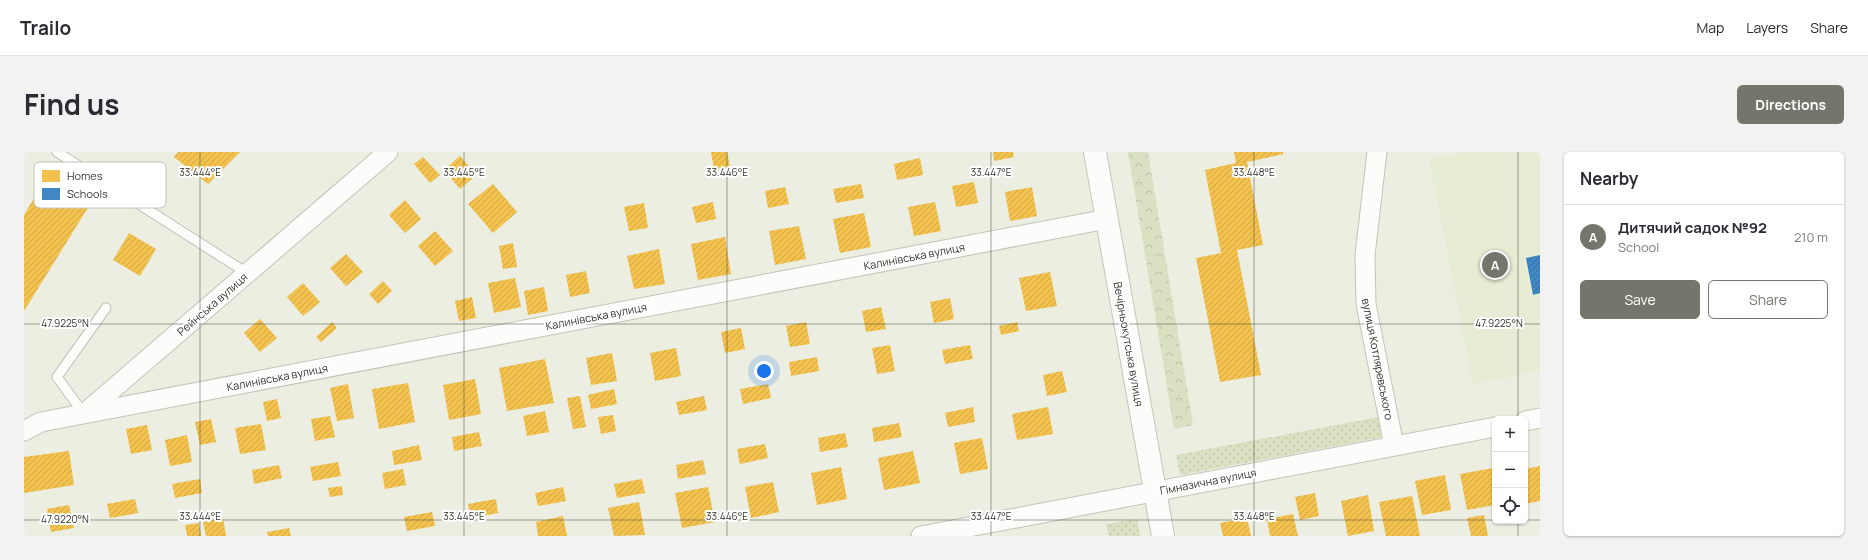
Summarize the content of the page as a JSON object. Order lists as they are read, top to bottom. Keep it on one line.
{"streets":{"street":["Калинівська вулиця","Рейнська вулиця","Вечірньокутська вулиця","вулиця Котляревського","Гімназична вулиця"]},"crossings":[["Калинівська вулиця","Рейнська вулиця"],["Калинівська вулиця","Вечірньокутська вулиця"],["Вечірньокутська вулиця","Гімназична вулиця"],["вулиця Котляревського","Гімназична вулиця"]],"legend":["Homes","Schools"],"page":{"header":"Trailo","nav":["Map","Layers","Share"],"title":"Find us","buttons":["Directions",["Save","Share"]],"heading":"Nearby","list":[{"mark":"A","name":"Дитячий садок №92","note":"School","value":"210 m"}],"pins":"A","map_buttons":["+","−"]},"coordinates":["33.444°E","33.445°E","33.446°E","33.447°E","33.448°E","47.9225°N","47.9220°N"]}
